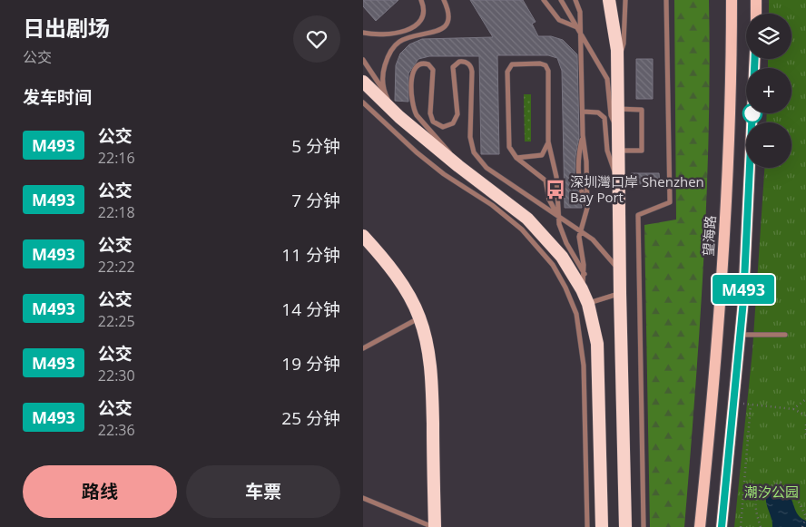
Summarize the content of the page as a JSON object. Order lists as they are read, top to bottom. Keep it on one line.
{"streets":{"main road":["望海路"]},"parks":["潮汐公园"],"places":{"bus stop":["深圳灣口岸 Shenzhen Bay Port"]},"lines":["bus line M493"],"page":{"heading":[["日出剧场","公交"],"发车时间"],"on_map":"M493","map_buttons":["+","−"],"list":[{"mark":"M493","name":"公交","note":"22:16","value":"5 分钟"},{"mark":"M493","name":"公交","note":"22:18","value":"7 分钟"},{"mark":"M493","name":"公交","note":"22:22","value":"11 分钟"},{"mark":"M493","name":"公交","note":"22:25","value":"14 分钟"},{"mark":"M493","name":"公交","note":"22:30","value":"19 分钟"},{"mark":"M493","name":"公交","note":"22:36","value":"25 分钟"}],"buttons":["路线","车票"]}}
